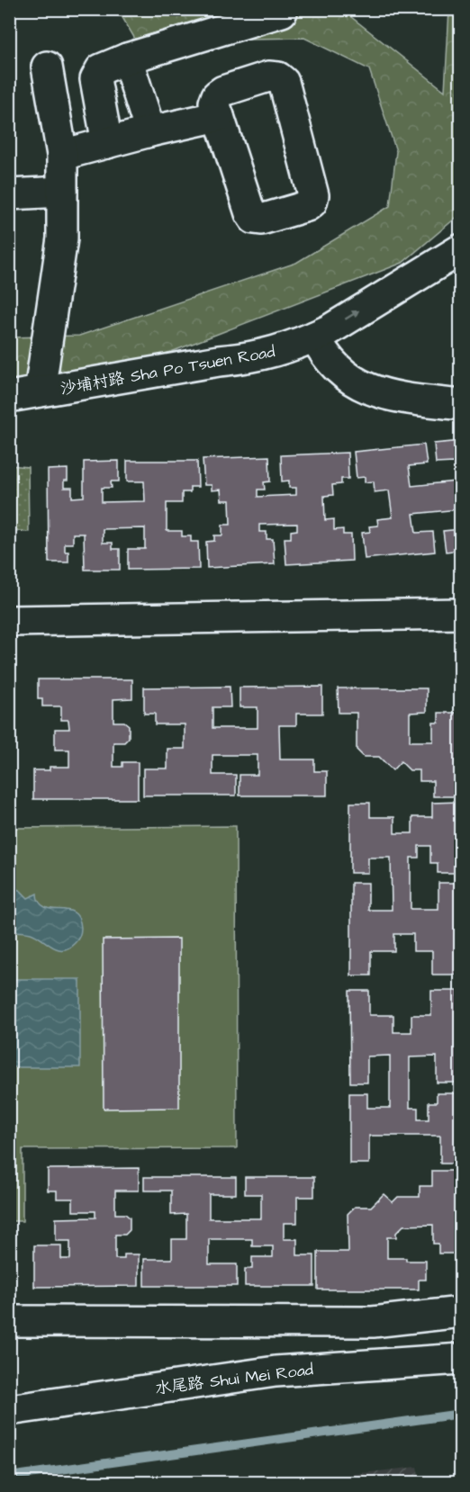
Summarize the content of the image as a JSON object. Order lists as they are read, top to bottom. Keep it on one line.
{"streets":{"street":["沙埔村路 Sha Po Tsuen Road","水尾路 Shui Mei Road"]},"one_way":["沙埔村路 Sha Po Tsuen Road"]}
